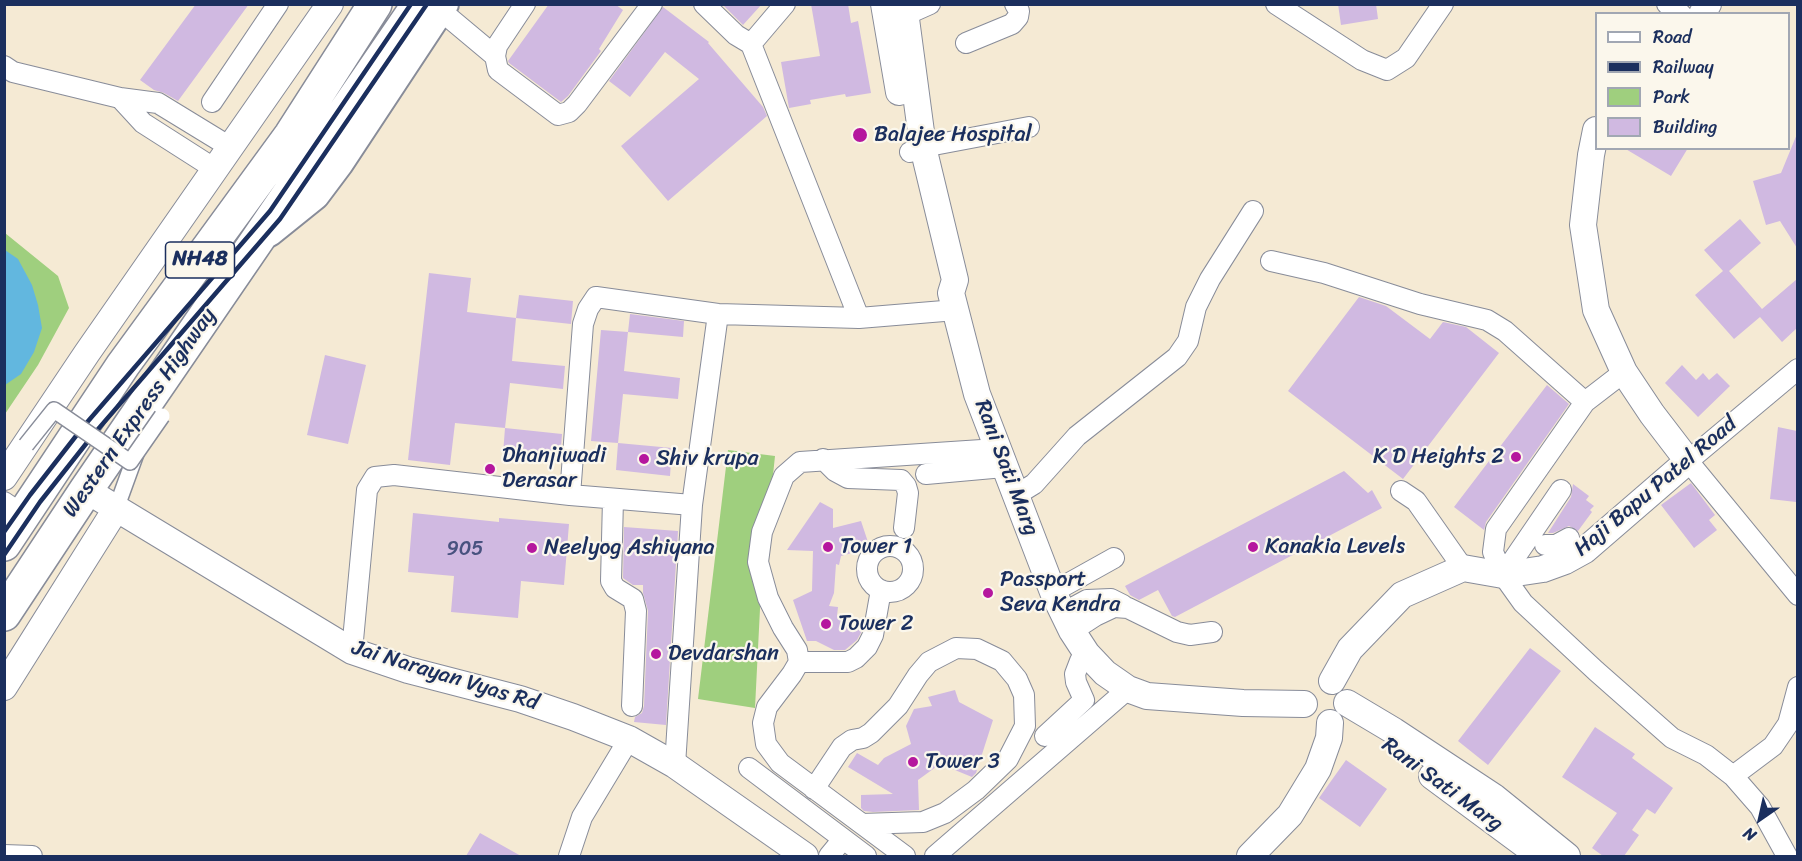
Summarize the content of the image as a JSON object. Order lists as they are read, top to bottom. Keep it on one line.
{"streets":{"highway":["NH48","Western Express Highway"],"street":["Rani Sati Marg","Haji Bapu Patel Road","Jai Narayan Vyas Rd"]},"crossings":[["Western Express Highway","Jai Narayan Vyas Rd"]],"places":["Balajee Hospital","K D Heights 2","Shiv krupa","Dhanjiwadi Derasar","Tower 1","Kanakia Levels","Neelyog Ashiyana","Passport Seva Kendra","Tower 2","Devdarshan","Tower 3"],"house_numbers":["905"],"legend":["Road","Railway","Park","Building"],"north":"bottom left"}
